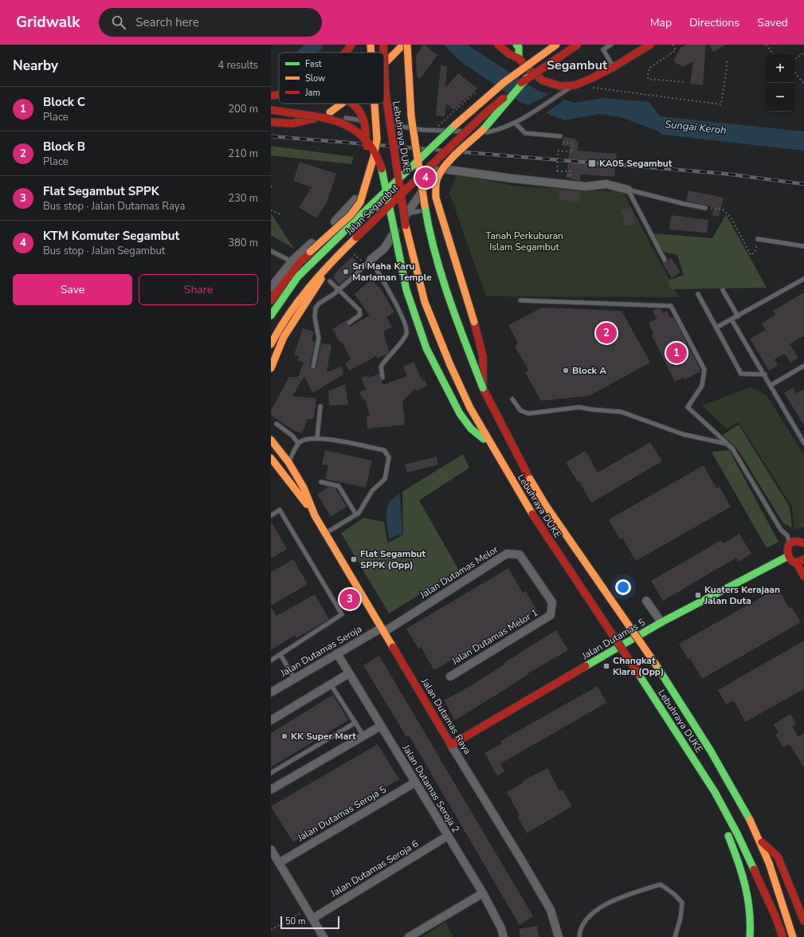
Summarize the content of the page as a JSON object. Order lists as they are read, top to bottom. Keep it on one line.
{"streets":{"main road":["Lebuhraya DUKE","Jalan Segambut","Jalan Dutamas 5","Jalan Dutamas Raya"],"street":["Jalan Dutamas Melor","Jalan Dutamas Melor 1","Jalan Dutamas Seroja","Jalan Dutamas Seroja 2","Jalan Dutamas Seroja 5","Jalan Dutamas Seroja 6"]},"crossings":[["Jalan Dutamas Melor","Jalan Dutamas Melor 1"],["Jalan Dutamas Melor","Jalan Dutamas Seroja"],["Jalan Dutamas Melor","Jalan Dutamas Raya"],["Jalan Dutamas 5","Jalan Dutamas Raya"],["Jalan Dutamas Seroja","Jalan Dutamas Raya"],["Jalan Dutamas Seroja","Jalan Dutamas Seroja 2"],["Jalan Dutamas Seroja 2","Jalan Dutamas Seroja 5"],["Jalan Dutamas Seroja 2","Jalan Dutamas Seroja 6"]],"districts":["Segambut"],"water":["Sungai Keroh"],"parks":["Tanah Perkuburan Islam Segambut"],"places":{"transit":["KA05 Segambut","Flat Segambut SPPK (Opp)","Kuaters Kerajaan Jalan Duta","Changkat Kiara (Opp)"],"other":["Sri Maha Karu Mariaman Temple","Block A","KK Super Mart"]},"legend":["Fast","Slow","Jam"],"scale_bar":"50 m","page":{"header":"Gridwalk","search":"Search here","nav":["Map","Directions","Saved"],"heading":["Nearby","4 results"],"map_buttons":["+","−"],"list":[{"mark":"1","name":"Block C","note":"Place","value":"200 m"},{"mark":"2","name":"Block B","note":"Place","value":"210 m"},{"mark":"3","name":"Flat Segambut SPPK","note":"Bus stop · Jalan Dutamas Raya","value":"230 m"},{"mark":"4","name":"KTM Komuter Segambut","note":"Bus stop · Jalan Segambut","value":"380 m"}],"pins":["4","2","1","3"],"buttons":["Save","Share"],"scale":"50 m"}}
